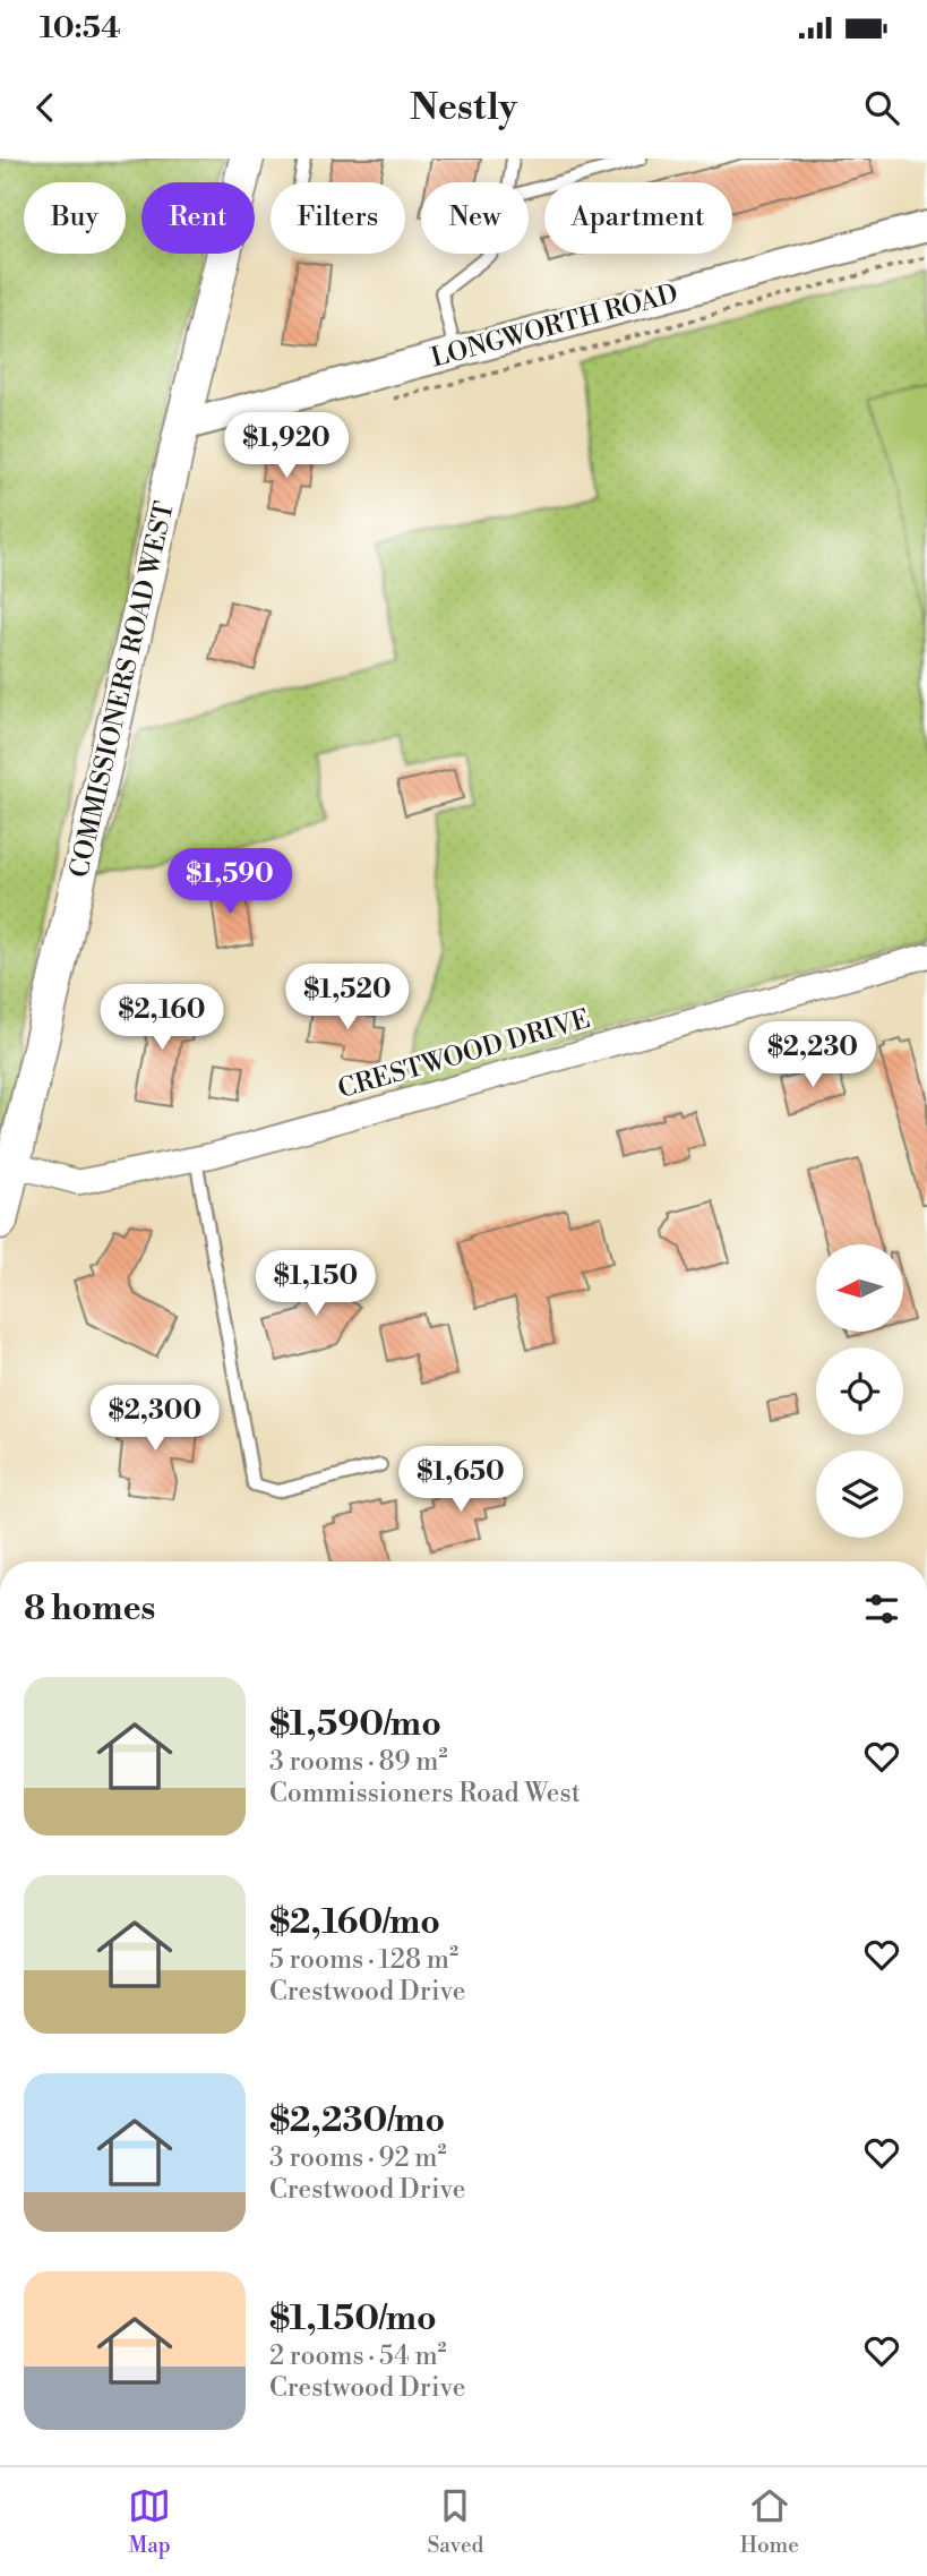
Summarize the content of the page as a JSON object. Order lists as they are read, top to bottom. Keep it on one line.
{"streets":{"main road":["COMMISSIONERS ROAD WEST"],"street":["LONGWORTH ROAD","CRESTWOOD DRIVE"]},"crossings":[["LONGWORTH ROAD","COMMISSIONERS ROAD WEST"],["COMMISSIONERS ROAD WEST","CRESTWOOD DRIVE"]],"north":"left","page":{"status":"10:54","header":"Nestly","chip":["Buy","Rent","Filters","New","Apartment"],"price":["$1,920","$1,590","$1,520","$2,160","$2,230","$1,150","$2,300","$1,650"],"heading":"8 homes","list":[{"name":"$1,590/mo","note":"3 rooms · 89 m² · Commissioners Road West"},{"name":"$2,160/mo","note":"5 rooms · 128 m² · Crestwood Drive"},{"name":"$2,230/mo","note":"3 rooms · 92 m² · Crestwood Drive"},{"name":"$1,150/mo","note":"2 rooms · 54 m² · Crestwood Drive"}],"tabs":["Map","Saved","Home"]}}
